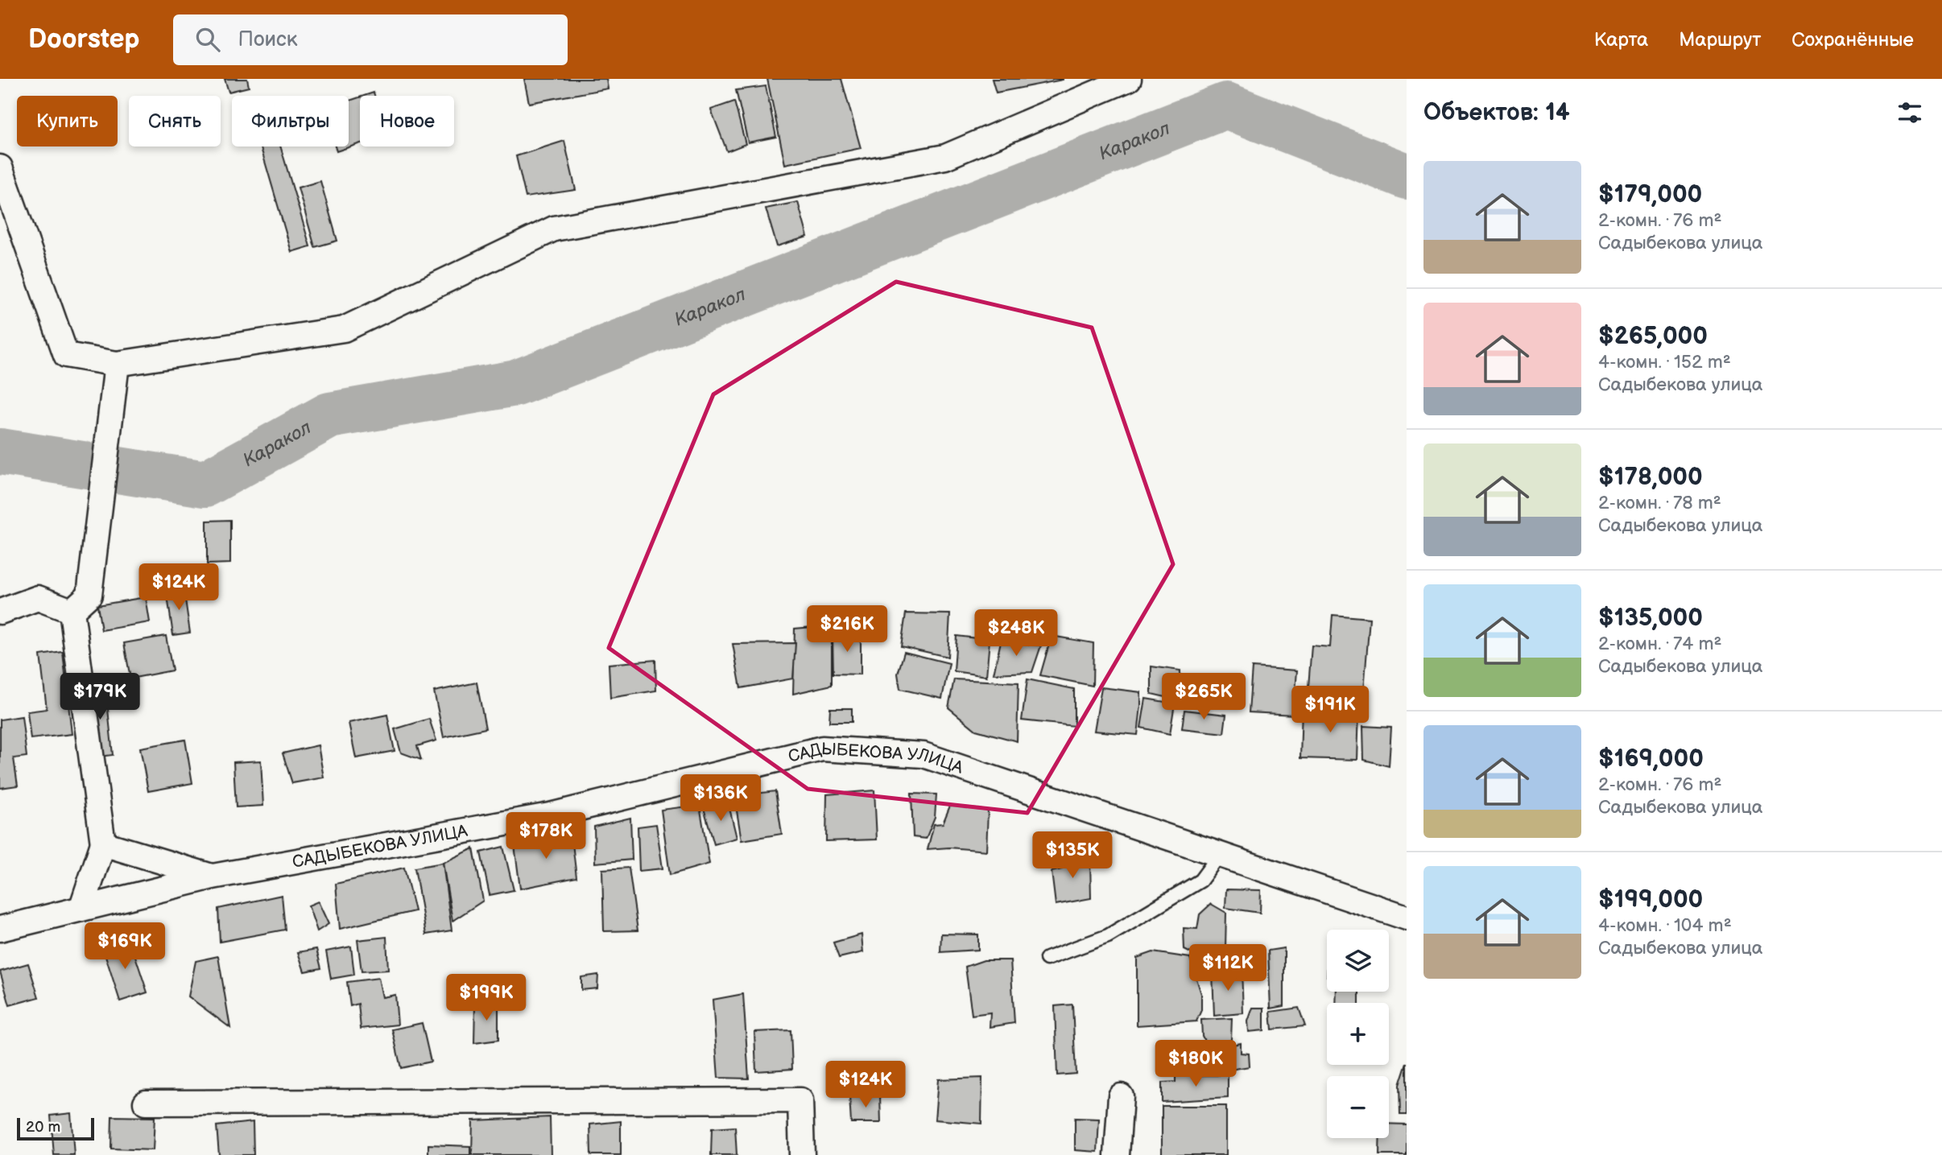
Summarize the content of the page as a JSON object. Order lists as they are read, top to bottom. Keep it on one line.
{"streets":{"street":["САДЫБЕКОВА УЛИЦА"]},"water":["Каракол"],"scale_bar":"20 m","page":{"header":"Doorstep","search":"Поиск","nav":["Карта","Маршрут","Сохранённые"],"heading":"Объектов: 14","chip":["Купить","Снять","Фильтры","Новое"],"list":[{"name":"$179,000","note":"2-комн. · 76 m² · Садыбекова улица"},{"name":"$265,000","note":"4-комн. · 152 m² · Садыбекова улица"},{"name":"$178,000","note":"2-комн. · 78 m² · Садыбекова улица"},{"name":"$135,000","note":"2-комн. · 74 m² · Садыбекова улица"},{"name":"$169,000","note":"2-комн. · 76 m² · Садыбекова улица"},{"name":"$199,000","note":"4-комн. · 104 m² · Садыбекова улица"}],"price":["$124K","$216K","$248K","$179K","$265K","$191K","$136K","$178K","$135K","$169K","$112K","$199K","$180K","$124K"],"map_buttons":["+","−"],"scale":"20 m"}}
